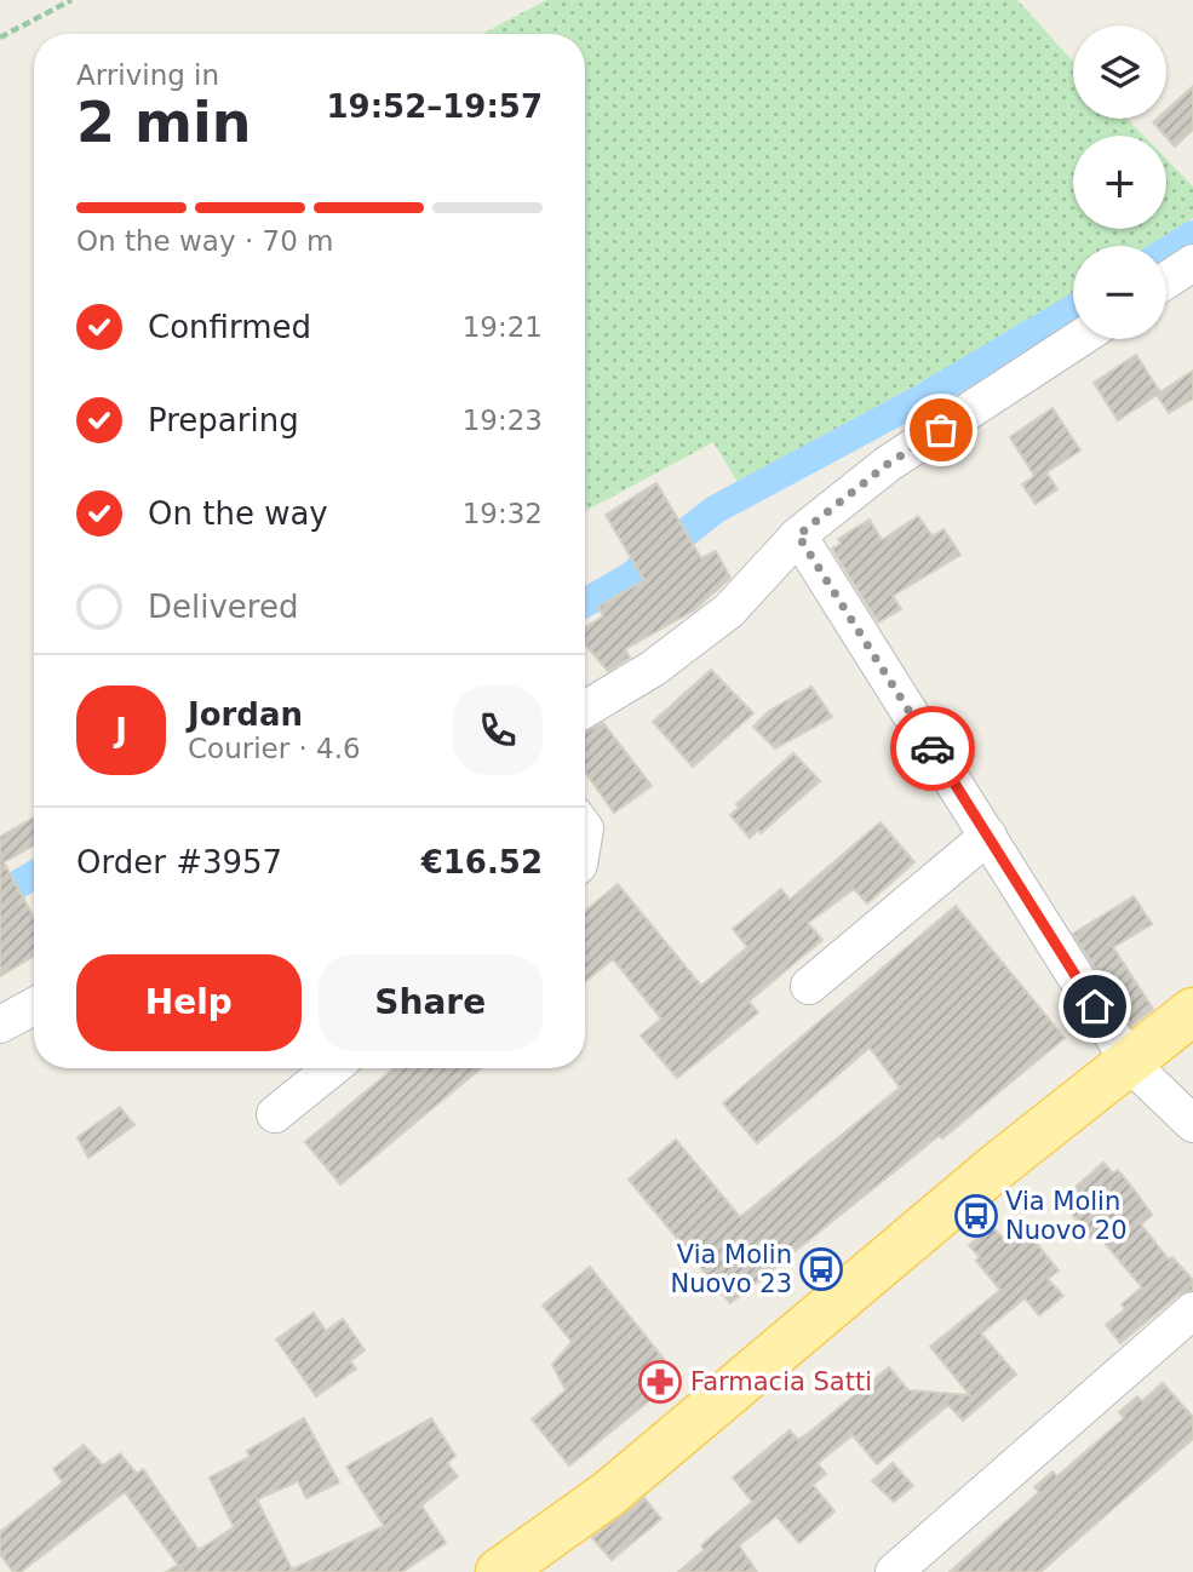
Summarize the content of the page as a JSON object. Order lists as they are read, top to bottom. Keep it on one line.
{"places":{"bus stop":["Via Molin Nuovo 20","Via Molin Nuovo 23"],"pharmacy":["Farmacia Satti"]},"page":{"map_buttons":["+","−"],"heading":["2 min","Arriving in","19:52–19:57"],"panel":["Jordan","Courier · 4.6","Order #3957","€16.52"],"bar":"On the way · 70 m","list":[["Confirmed","19:21"],["Preparing","19:23"],["On the way","19:32"],"Delivered"],"round":"J","buttons":["Help","Share"]}}
